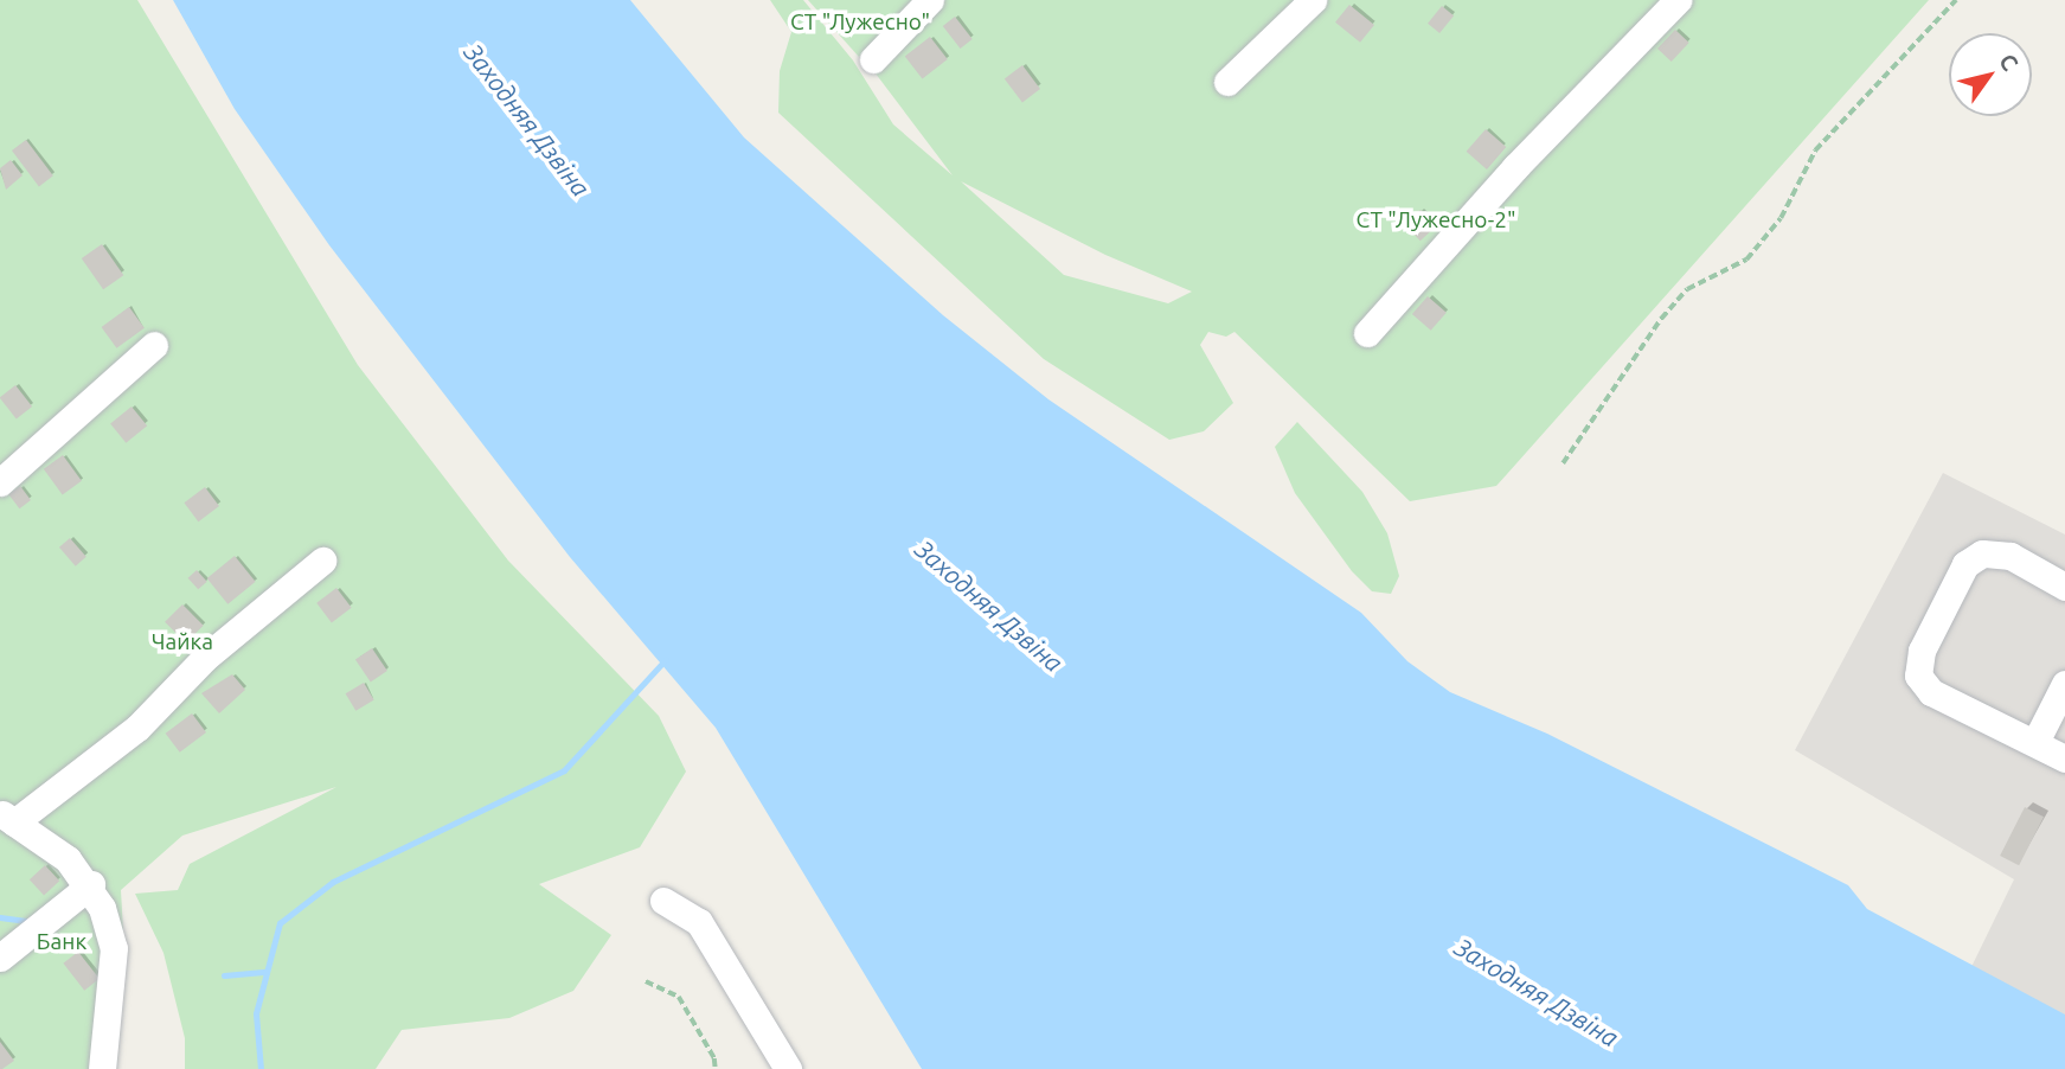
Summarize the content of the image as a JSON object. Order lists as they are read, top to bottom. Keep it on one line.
{"water":["Заходняя Дзвіна"],"parks":["СТ \"Лужесно\"","СТ \"Лужесно-2\"","Чайка","Банк"],"north":"top right"}
